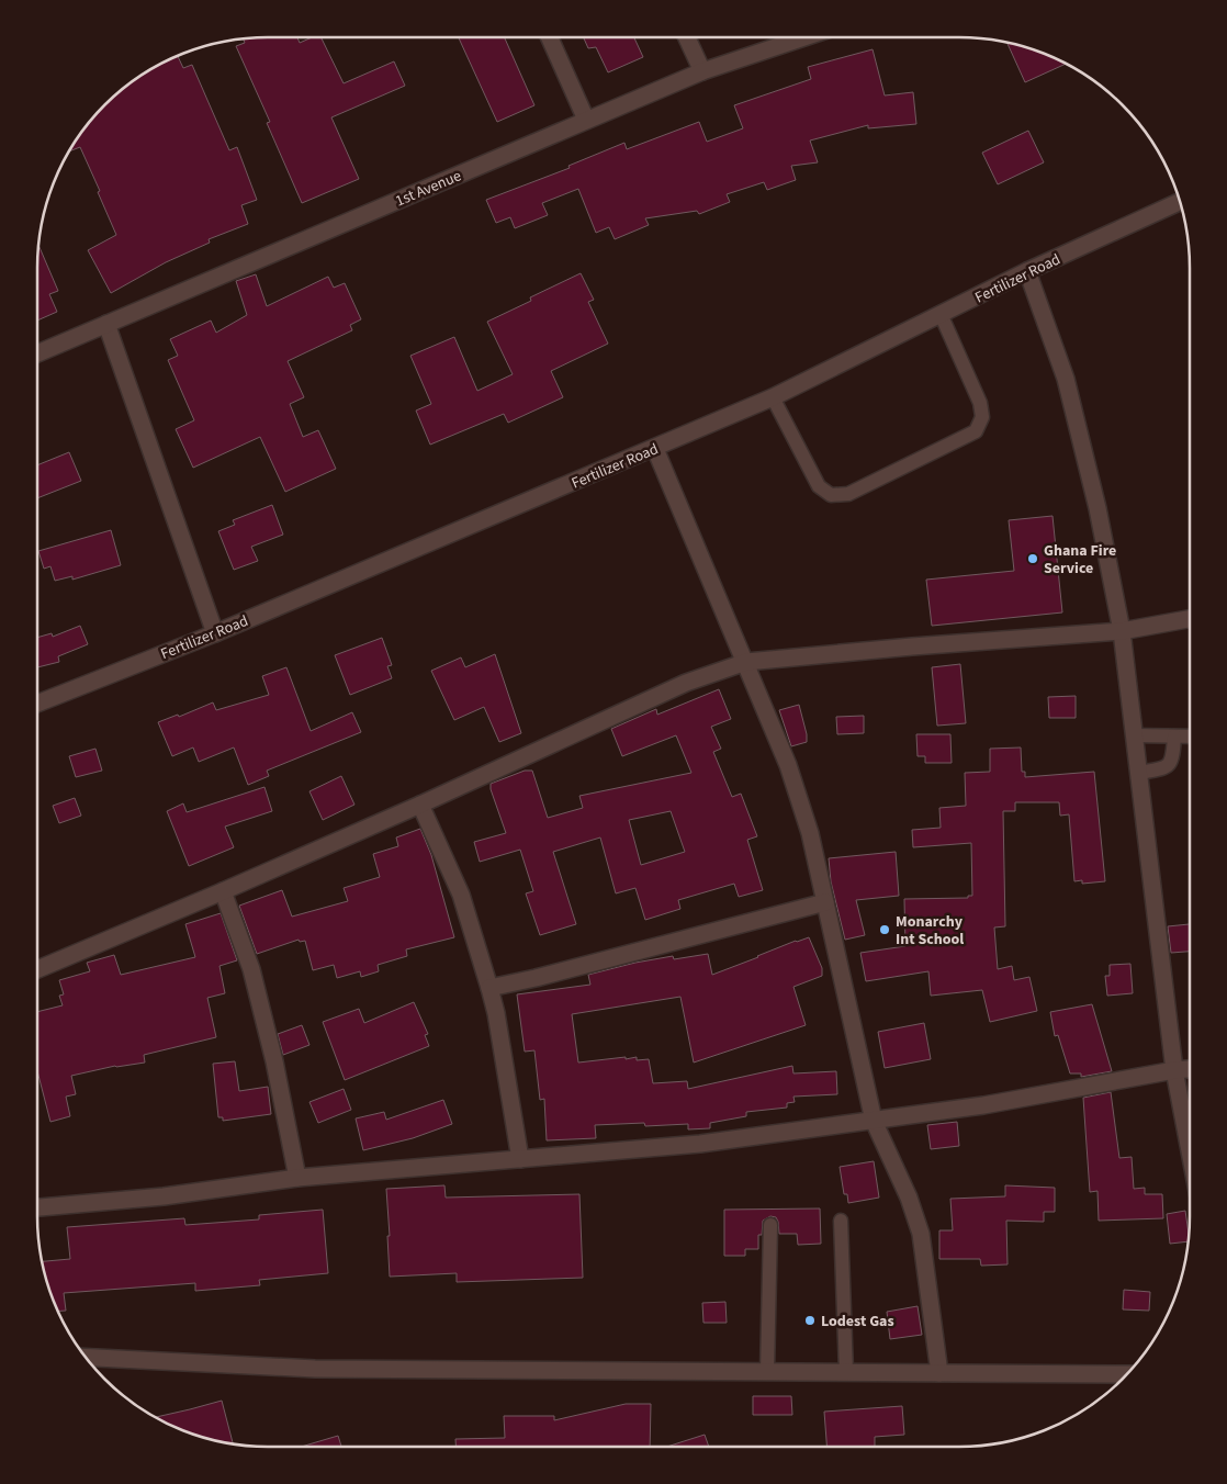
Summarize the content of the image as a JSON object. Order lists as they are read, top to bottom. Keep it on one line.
{"streets":{"street":["1st Avenue","Fertilizer Road"]},"places":["Ghana Fire Service","Monarchy Int School","Lodest Gas"]}
